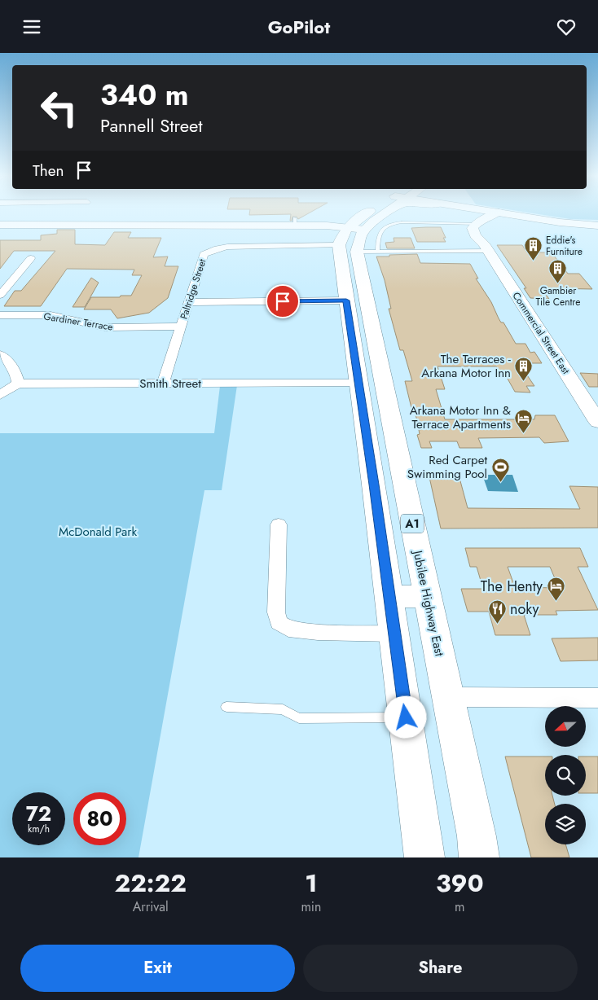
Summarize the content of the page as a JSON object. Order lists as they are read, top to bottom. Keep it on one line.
{"streets":{"main road":["A1","Jubilee Highway East"],"street":["Paltridge Street","Gardiner Terrace","Commercial Street East","Smith Street"]},"crossings":[["Paltridge Street","Gardiner Terrace"],["Paltridge Street","Smith Street"],["Paltridge Street","Jubilee Highway East"],["Smith Street","Jubilee Highway East"]],"parks":["McDonald Park"],"places":{"building":["Eddie's Furniture","Gambier Tile Centre","The Terraces - Arkana Motor Inn"],"hotel":["Arkana Motor Inn & Terrace Apartments","The Henty"],"sports":["Red Carpet Swimming Pool"],"restaurant":["noky"]},"north":"left","page":{"header":"GoPilot","turn":["340 m","Pannell Street"],"then":"Then","speed":"72 km/h","limit":"80","eta":["22:22","Arrival","1","min","390","m"],"buttons":["Exit","Share"]}}
